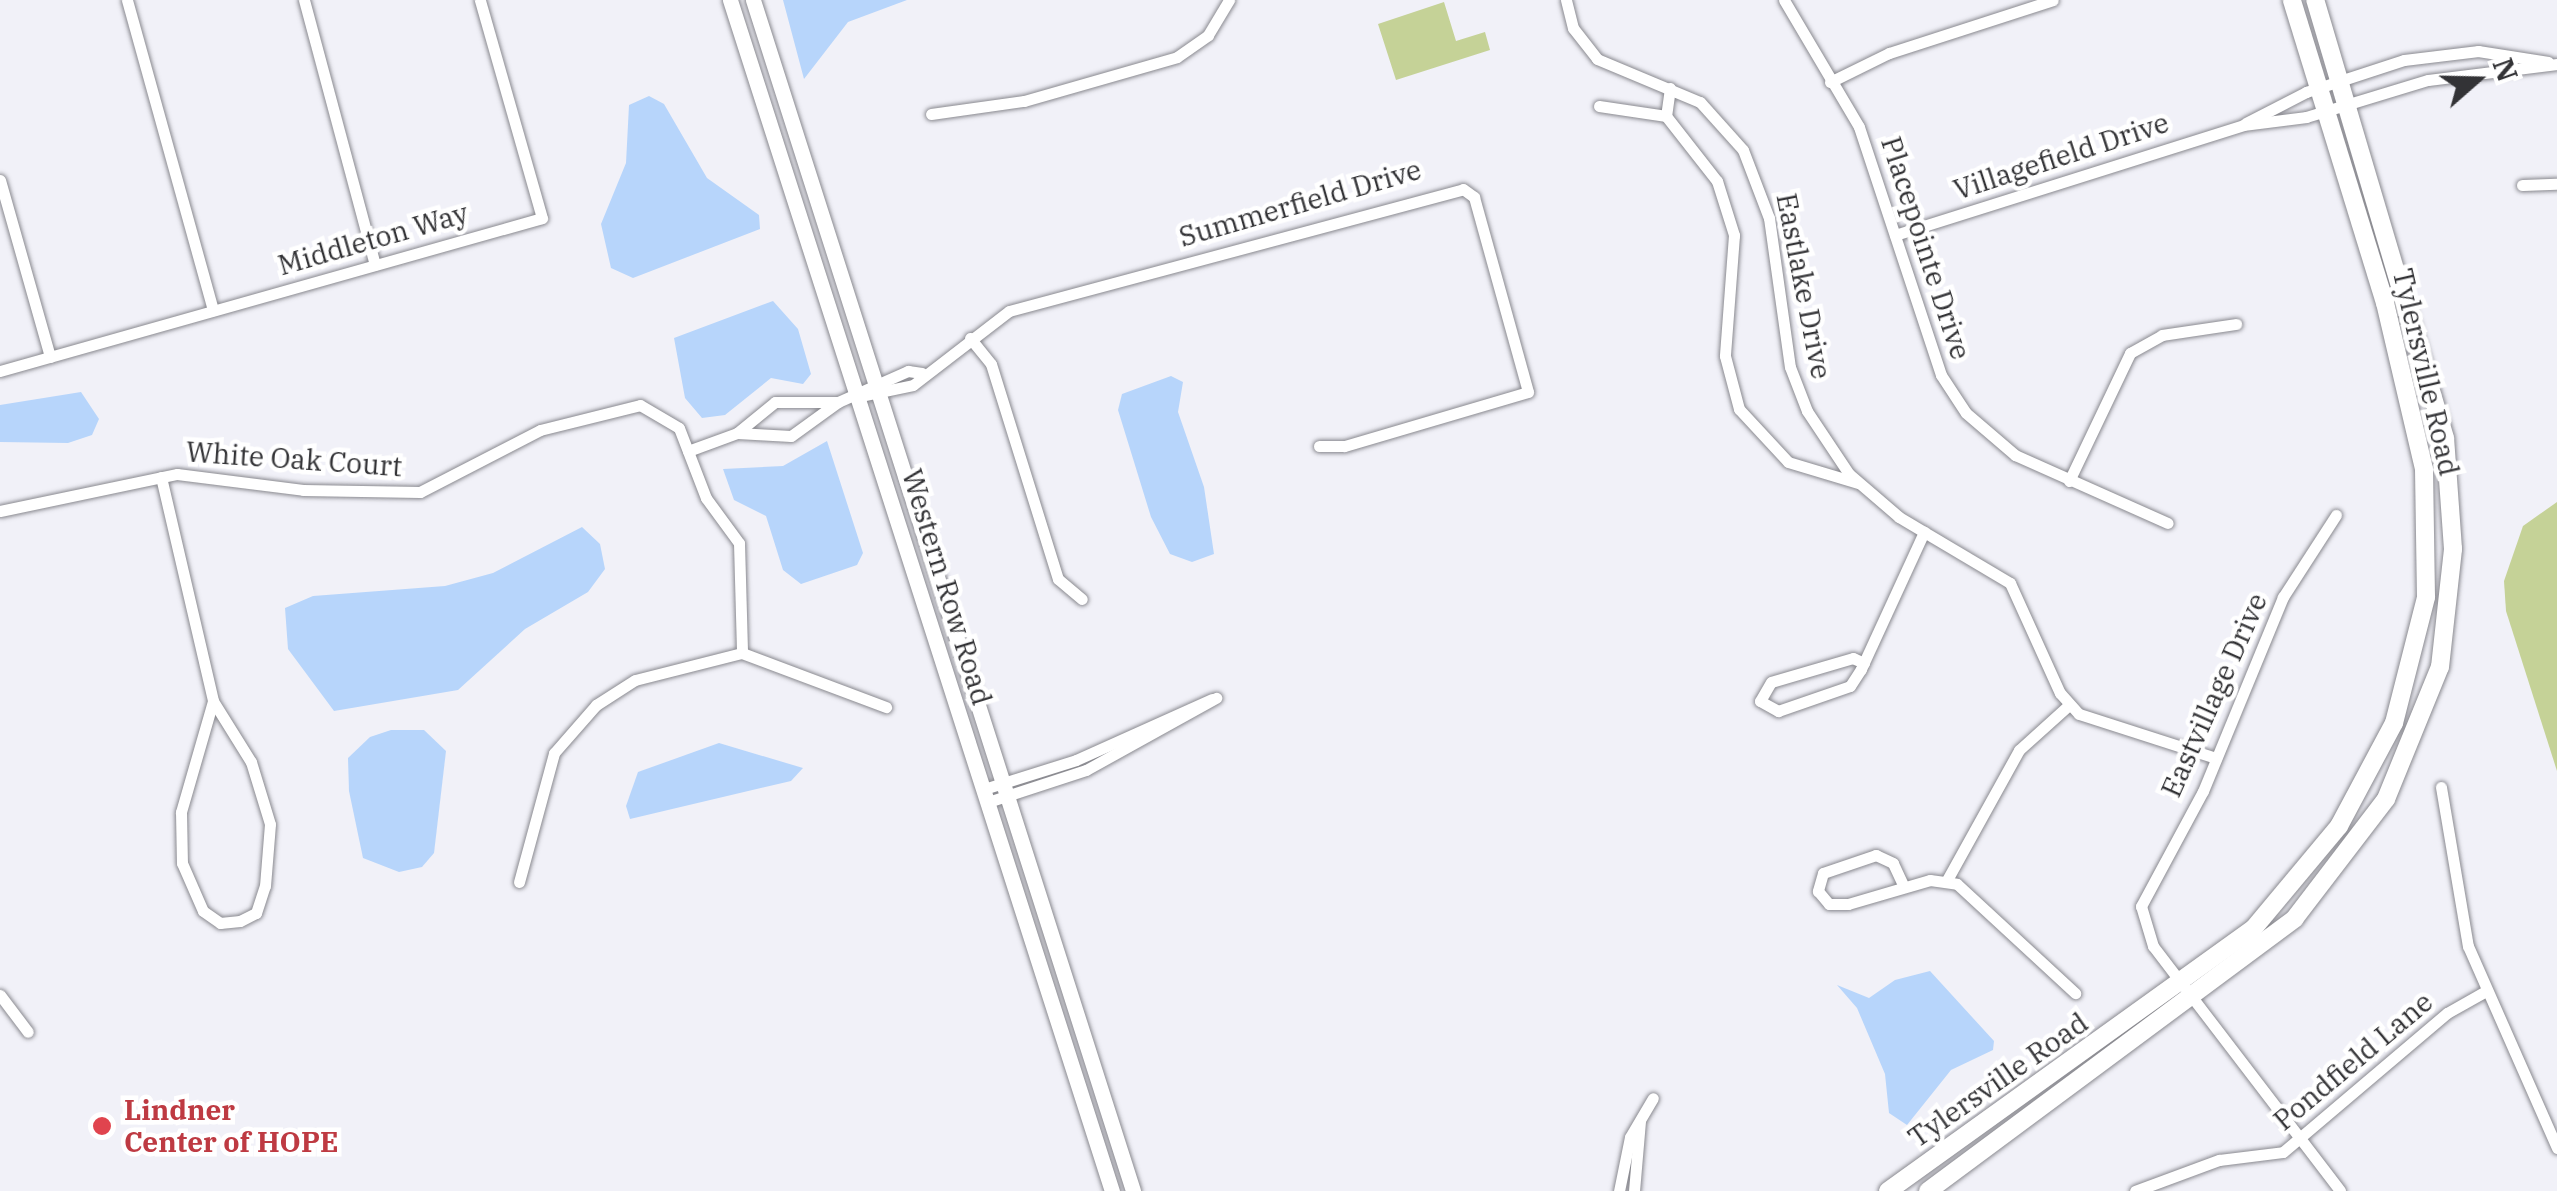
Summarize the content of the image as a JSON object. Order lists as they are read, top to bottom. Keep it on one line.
{"streets":{"main road":["Tylersville Road"],"street":["Villagefield Drive","Summerfield Drive","Middleton Way","Placepointe Drive","Eastlake Drive","White Oak Court","Western Row Road","Eastvillage Drive","Pondfield Lane"]},"crossings":[["Villagefield Drive","Placepointe Drive"],["Villagefield Drive","Tylersville Road"],["Summerfield Drive","Western Row Road"],["Tylersville Road","Eastvillage Drive"],["Eastvillage Drive","Pondfield Lane"]],"places":["Lindner Center of HOPE"],"north":"right"}
